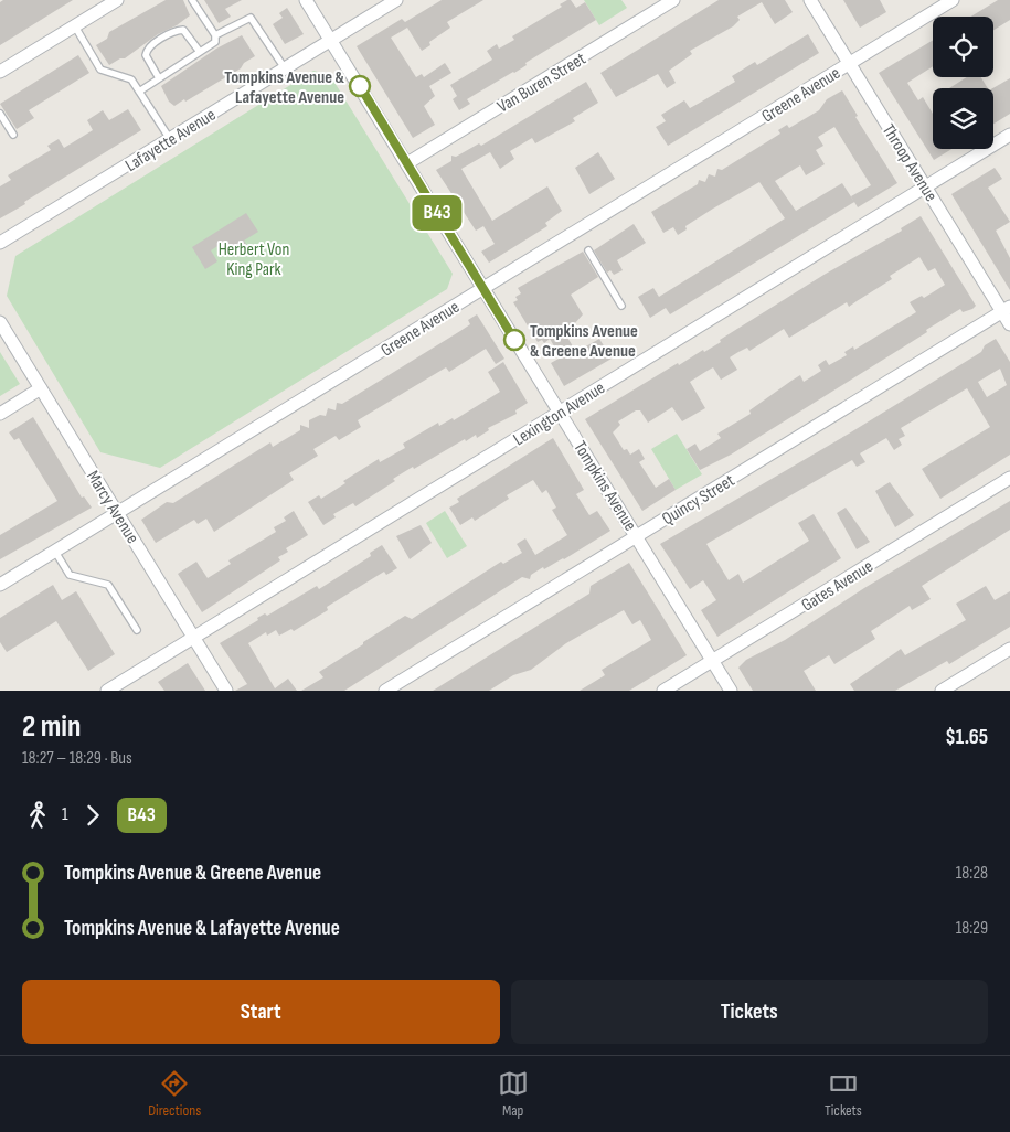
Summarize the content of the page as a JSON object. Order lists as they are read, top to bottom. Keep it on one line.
{"streets":{"street":["Van Buren Street","Greene Avenue","Lafayette Avenue","Throop Avenue","Lexington Avenue","Tompkins Avenue","Quincy Street","Marcy Avenue","Gates Avenue"]},"crossings":[["Van Buren Street","Tompkins Avenue"],["Greene Avenue","Throop Avenue"],["Greene Avenue","Tompkins Avenue"],["Greene Avenue","Marcy Avenue"],["Lafayette Avenue","Tompkins Avenue"],["Throop Avenue","Lexington Avenue"],["Throop Avenue","Quincy Street"],["Lexington Avenue","Tompkins Avenue"],["Lexington Avenue","Marcy Avenue"],["Tompkins Avenue","Quincy Street"],["Tompkins Avenue","Gates Avenue"]],"parks":["Herbert Von King Park"],"places":["Tompkins Avenue & Lafayette Avenue","Tompkins Avenue & Greene Avenue"],"lines":["bus line B43"],"page":{"on_map":"B43","heading":["2 min","18:27 – 18:29 · Bus","$1.65"],"legs":["1","B43"],"list":[{"name":"Tompkins Avenue & Greene Avenue","value":"18:28"},{"name":"Tompkins Avenue & Lafayette Avenue","value":"18:29"}],"buttons":["Start","Tickets"],"tabs":["Directions","Map","Tickets"]}}
